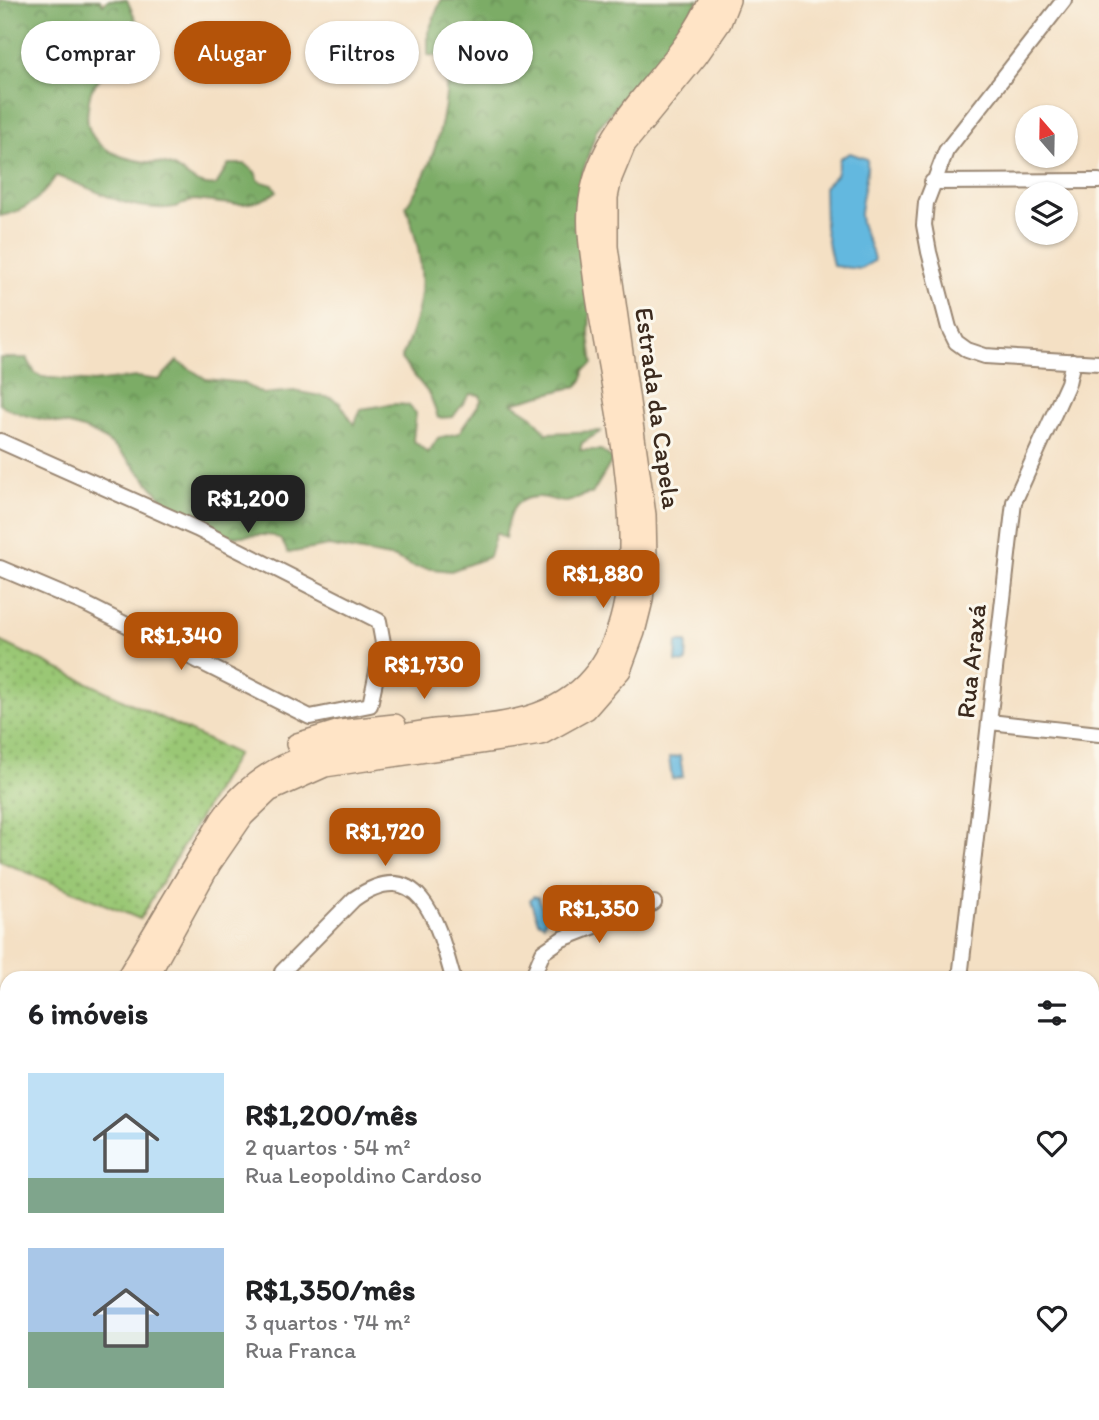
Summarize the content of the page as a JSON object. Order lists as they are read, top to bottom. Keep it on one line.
{"streets":{"main road":["Estrada da Capela"],"street":["Rua Araxá"]},"north":"top","page":{"chip":["Comprar","Alugar","Filtros","Novo"],"price":["R$1,200","R$1,880","R$1,340","R$1,730","R$1,720","R$1,350"],"heading":"6 imóveis","list":[{"name":"R$1,200/mês","note":"2 quartos · 54 m² · Rua Leopoldino Cardoso"},{"name":"R$1,350/mês","note":"3 quartos · 74 m² · Rua Franca"}]}}
